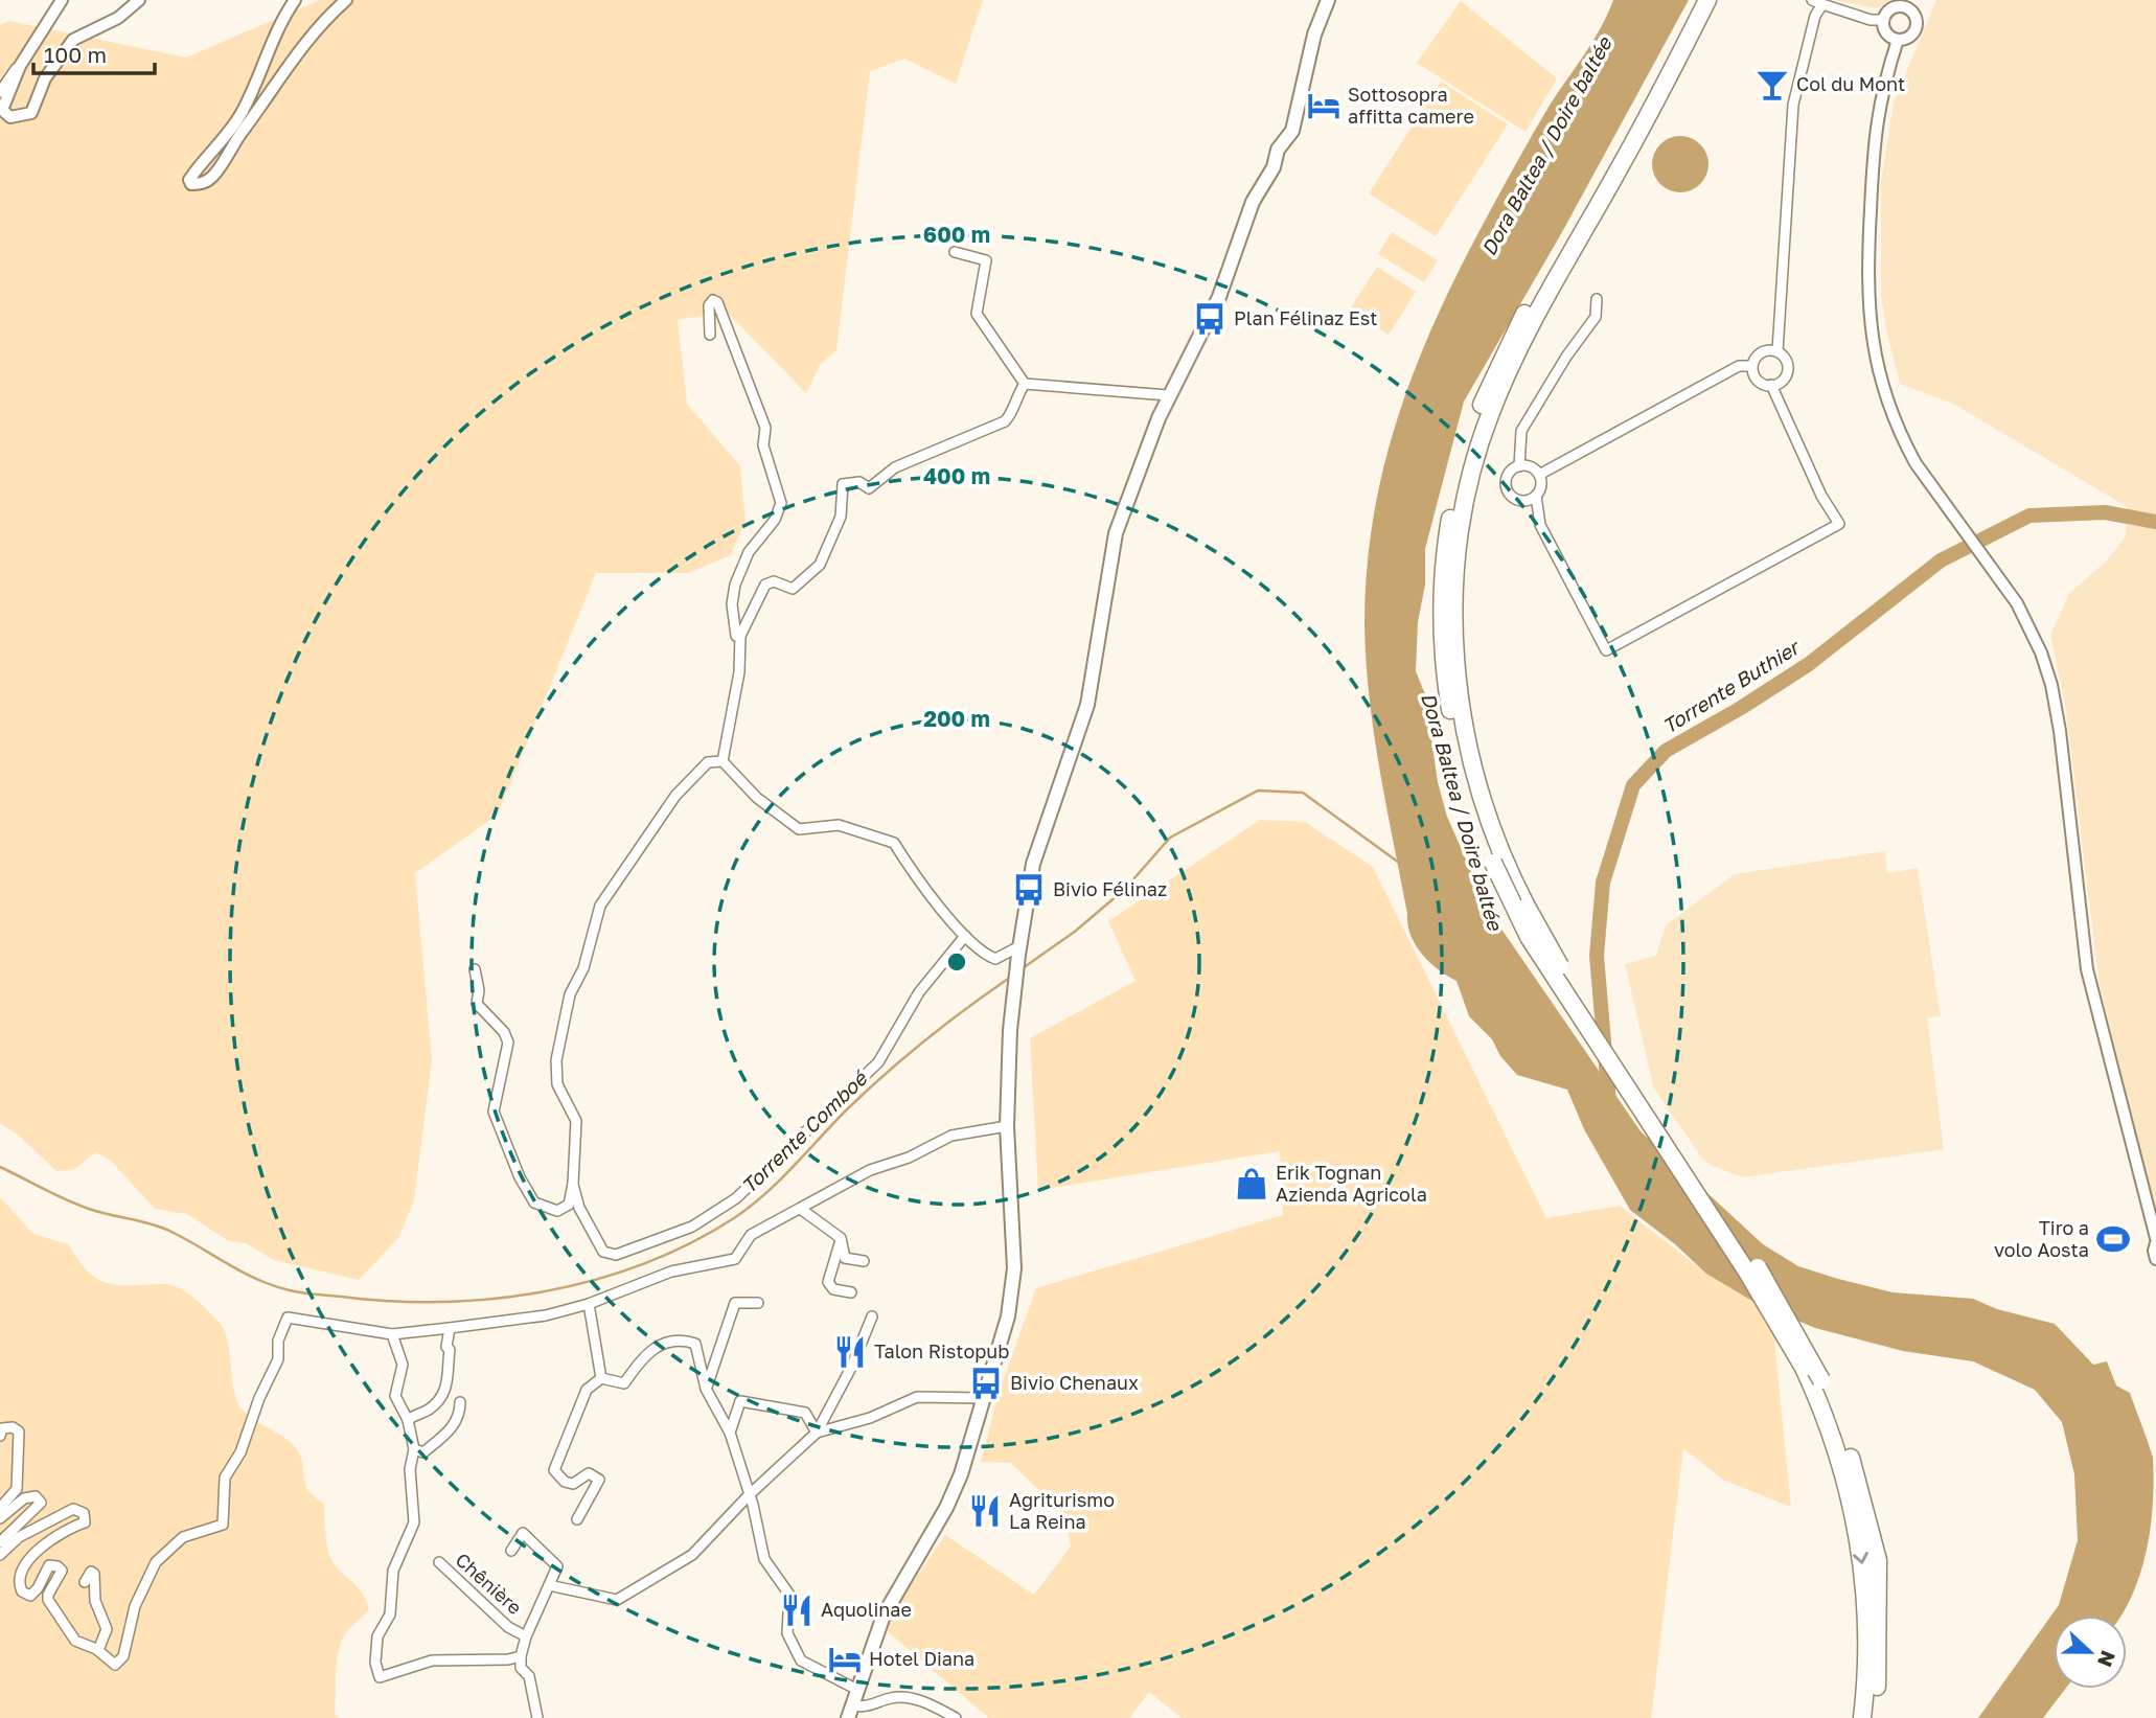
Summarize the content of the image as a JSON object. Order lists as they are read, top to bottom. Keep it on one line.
{"streets":{"street":["Chênière"]},"water":["Dora Baltea / Doire baltée","Torrente Buthier","Torrente Comboé"],"places":{"bar":["Col du Mont"],"hotel":["Sottosopra affitta camere","Hotel Diana"],"bus stop":["Plan Félinaz Est","Bivio Félinaz","Bivio Chenaux"],"shop":["Erik Tognan Azienda Agricola"],"sports":["Tiro a volo Aosta"],"restaurant":["Talon Ristopub","Agriturismo La Reina","Aquolinae"]},"scale_bar":"100 m","north":"right","rings":["600 m","400 m","200 m"]}
